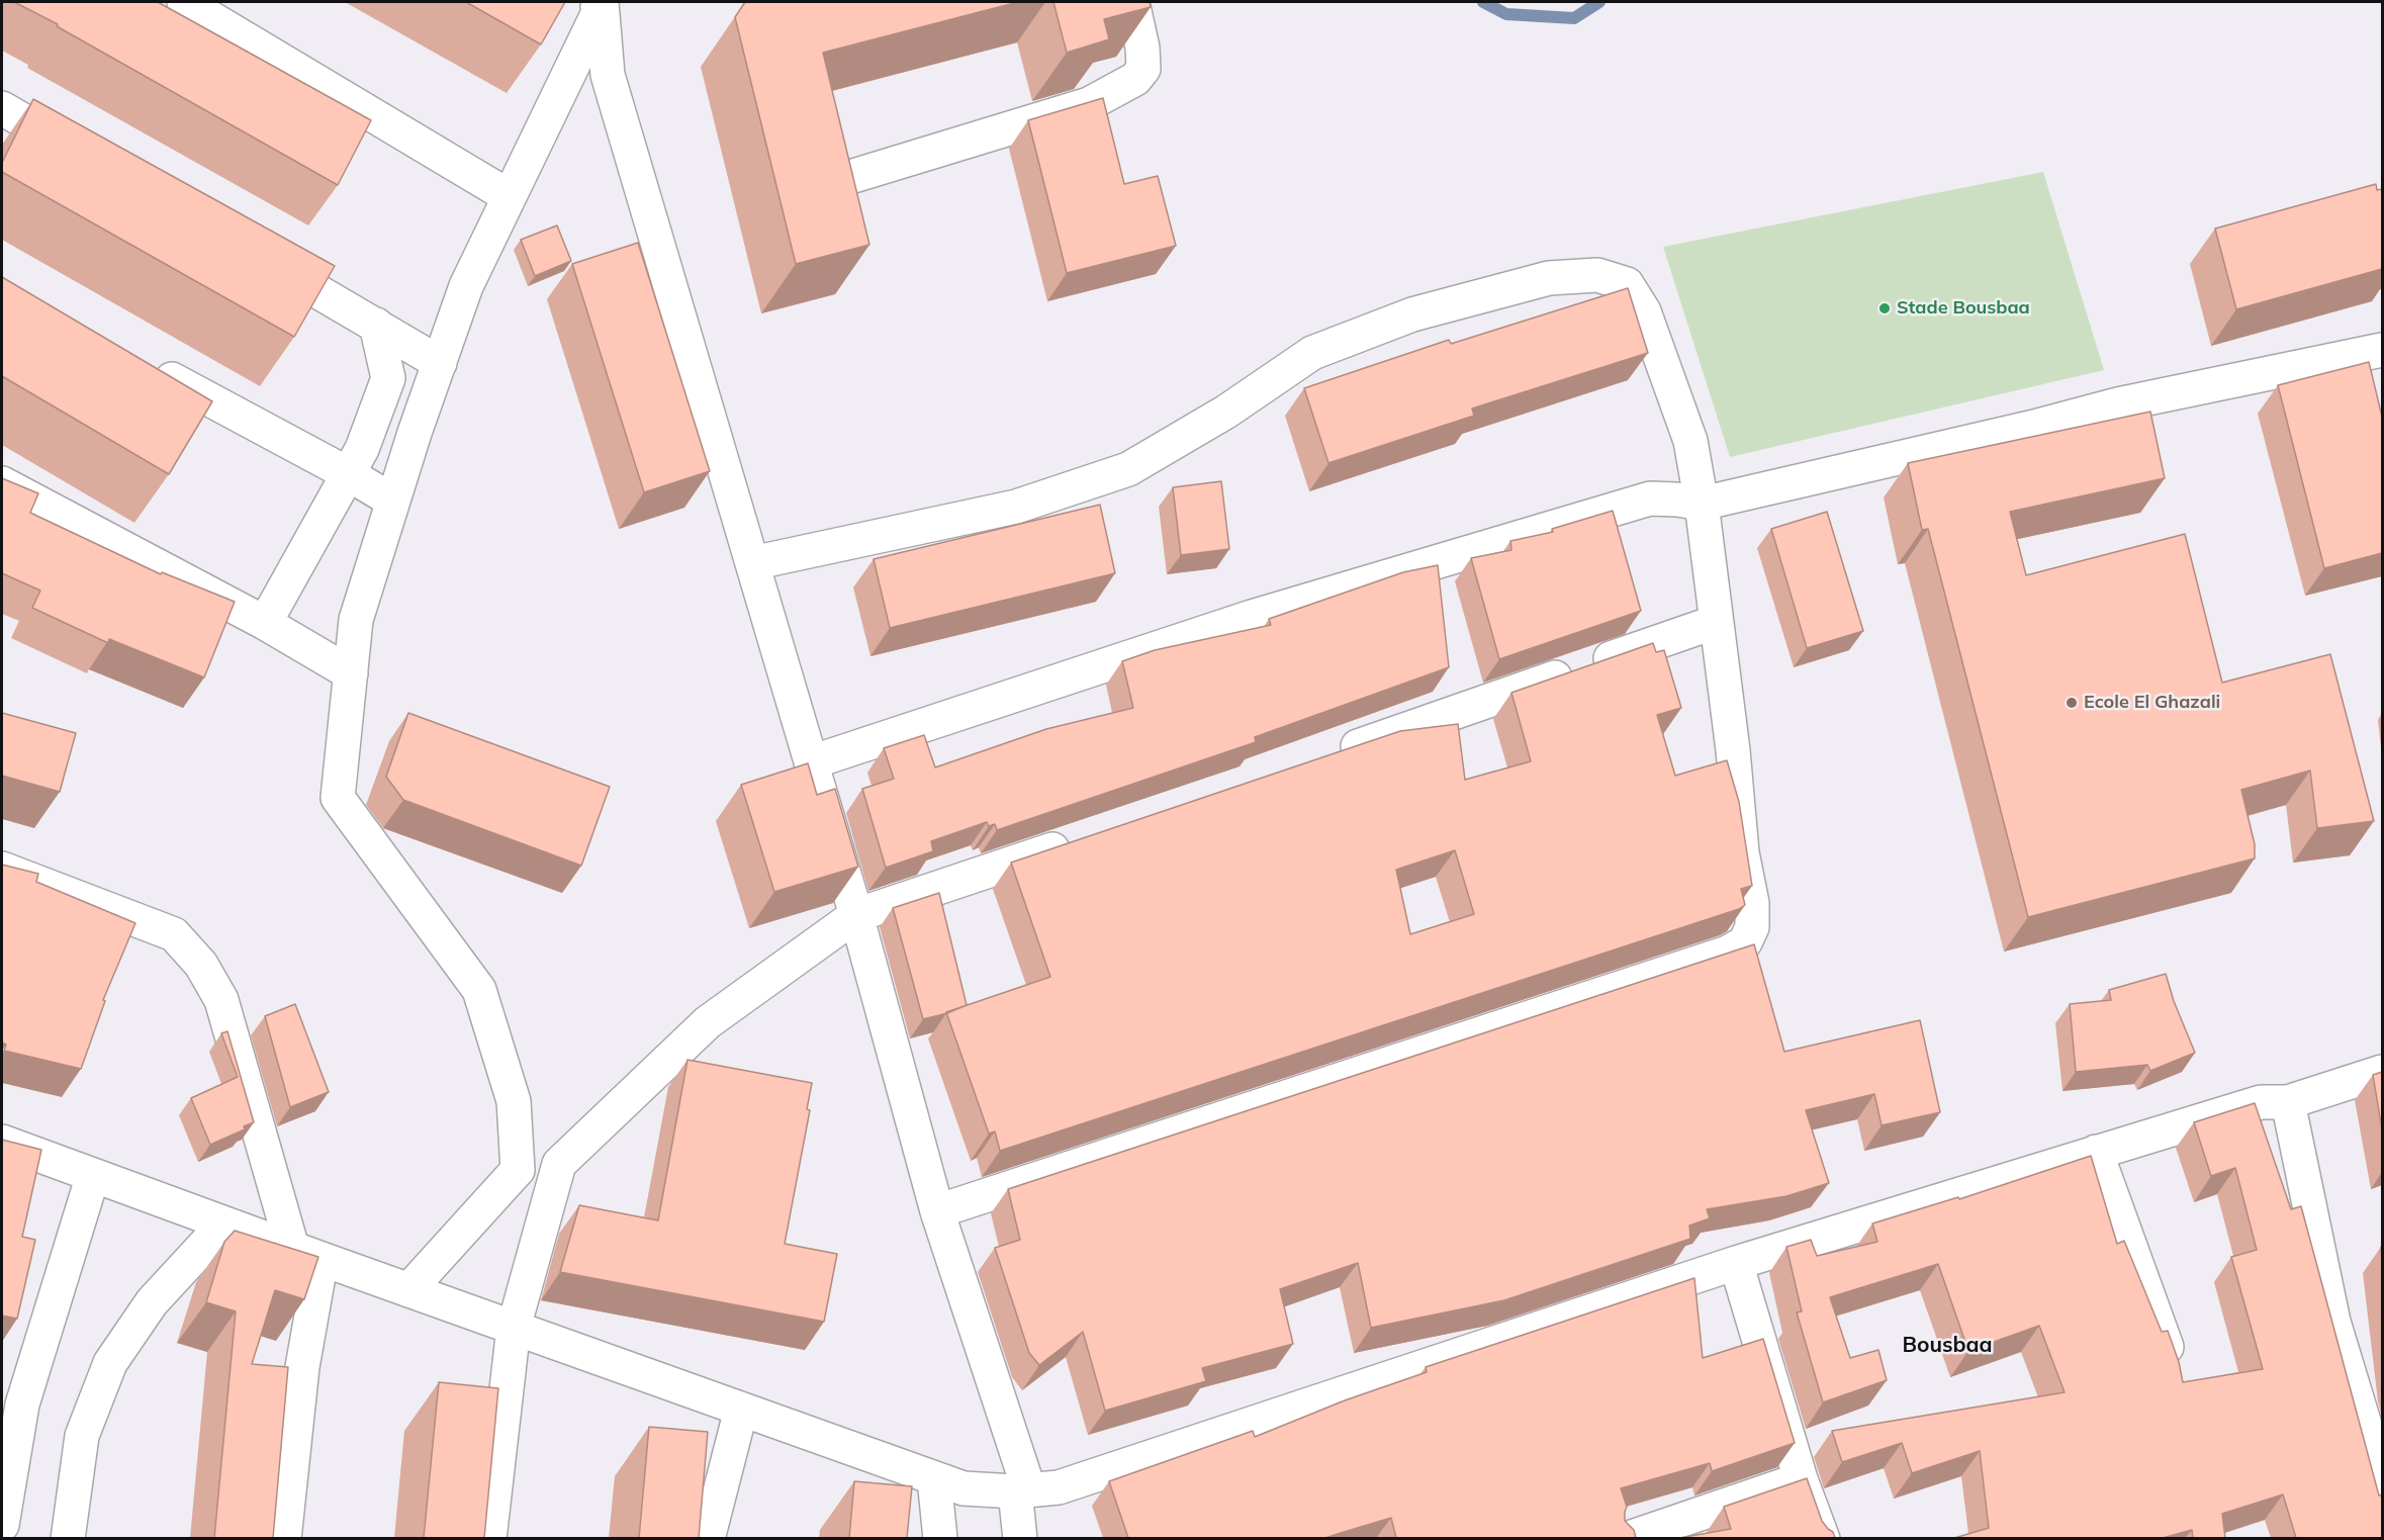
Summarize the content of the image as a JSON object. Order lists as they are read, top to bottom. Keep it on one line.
{"districts":["Bousbaa"],"places":["Stade Bousbaa","Ecole El Ghazali"]}
